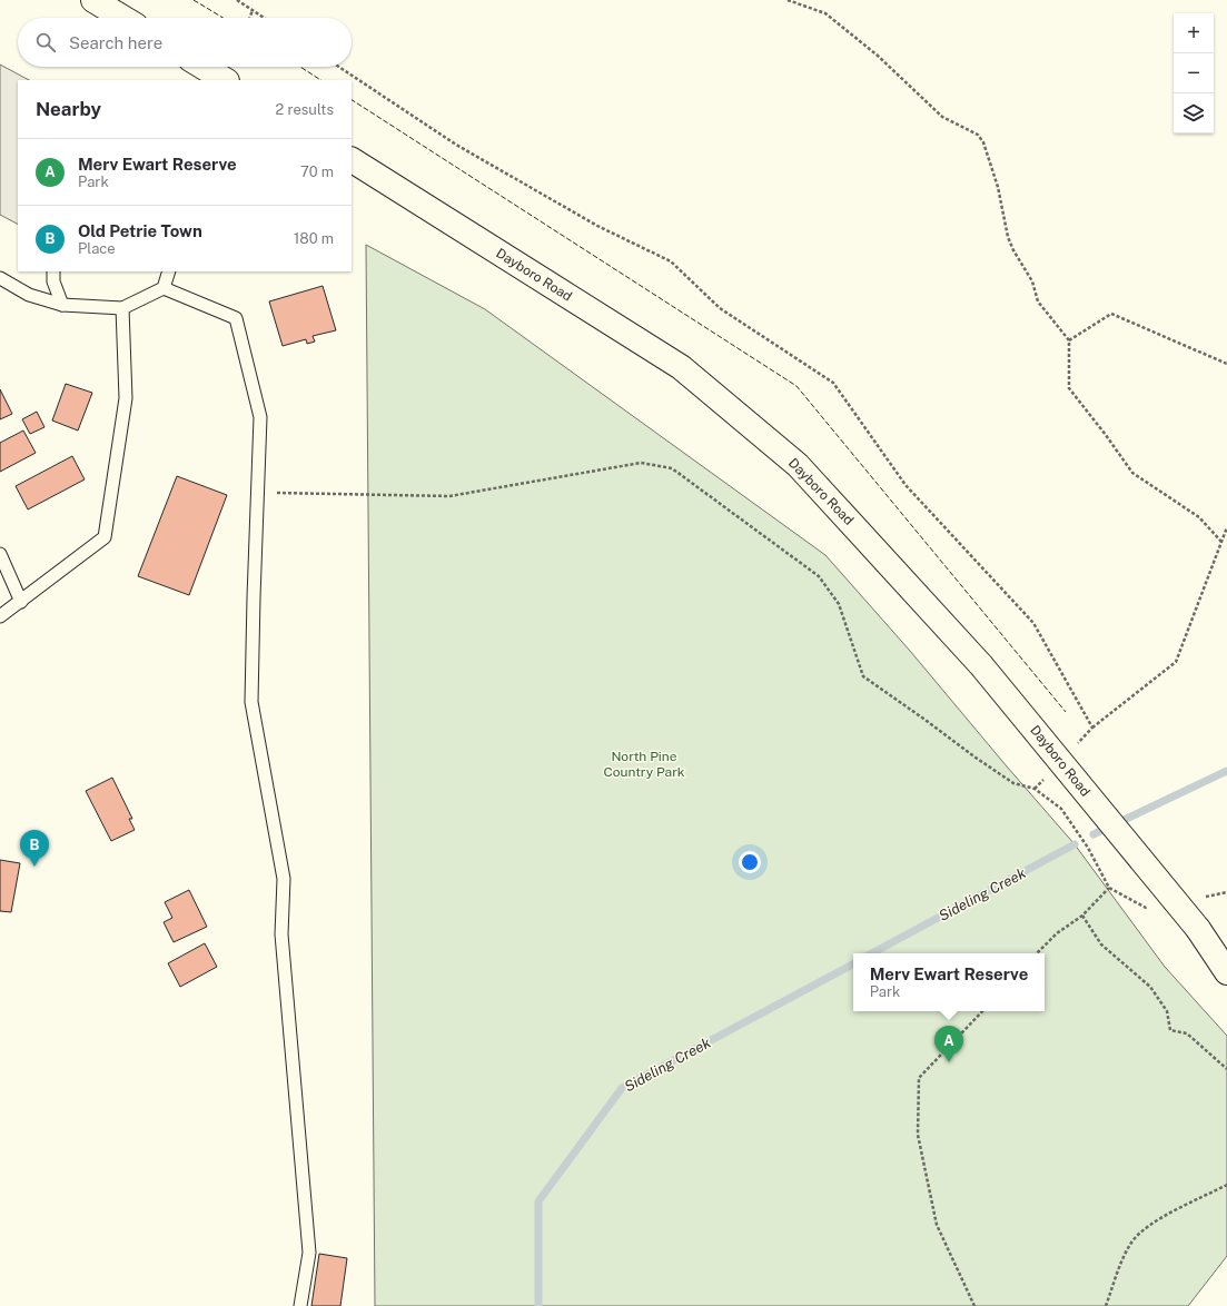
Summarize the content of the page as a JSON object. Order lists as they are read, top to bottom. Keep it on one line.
{"streets":{"main road":["Dayboro Road"]},"water":["Sideling Creek"],"parks":["North Pine Country Park"],"page":{"map_buttons":["+","−"],"search":"Search here","heading":["Nearby","2 results"],"list":[{"mark":"A","name":"Merv Ewart Reserve","note":"Park","value":"70 m"},{"mark":"B","name":"Old Petrie Town","note":"Place","value":"180 m"}],"pins":["B","A"],"popup":["Merv Ewart Reserve","Park"]}}
